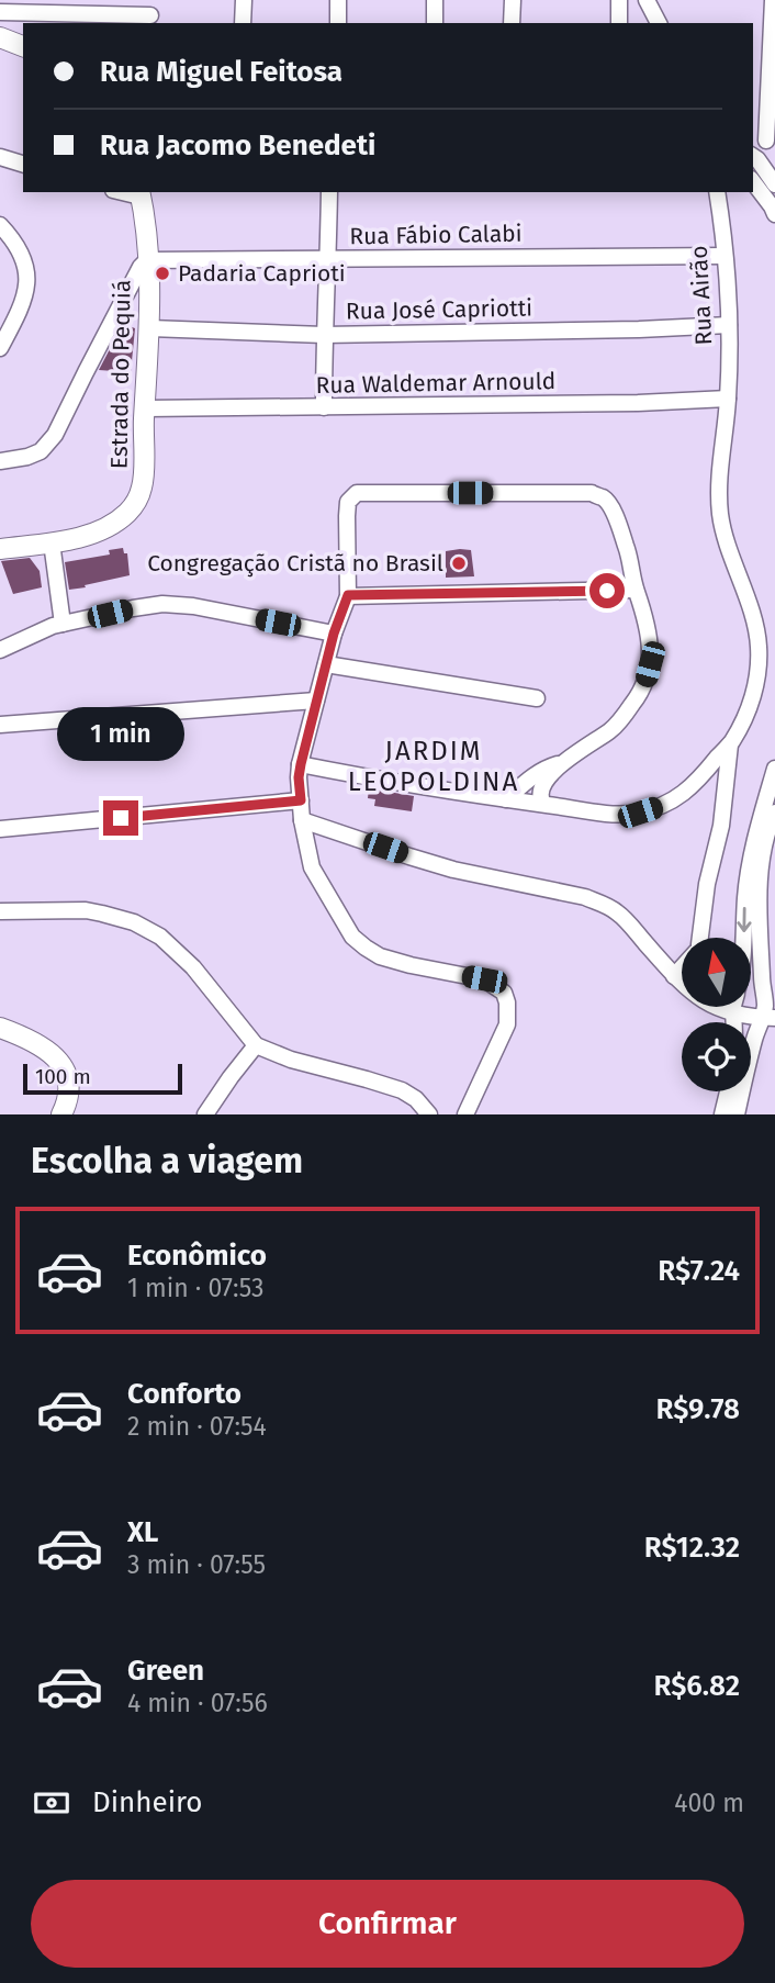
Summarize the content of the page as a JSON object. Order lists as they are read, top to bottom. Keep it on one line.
{"streets":{"main road":["Estrada do Pequiá"],"street":["Rua Fábio Calabi","Rua Airão","Rua José Capriotti","Rua Waldemar Arnould"]},"crossings":[["Rua Fábio Calabi","Rua Airão"],["Rua Fábio Calabi","Estrada do Pequiá"],["Rua Airão","Rua José Capriotti"],["Rua Airão","Rua Waldemar Arnould"],["Rua José Capriotti","Estrada do Pequiá"],["Estrada do Pequiá","Rua Waldemar Arnould"]],"districts":["JARDIM LEOPOLDINA"],"places":["Padaria Caprioti","Congregação Cristã no Brasil"],"scale_bar":"100 m","north":"top","page":{"banner":["Rua Miguel Feitosa","Rua Jacomo Benedeti"],"bubble":"1 min","scale":"100 m","heading":"Escolha a viagem","list":[{"name":"Econômico","note":"1 min · 07:53","value":"R$7.24"},{"name":"Conforto","note":"2 min · 07:54","value":"R$9.78"},{"name":"XL","note":"3 min · 07:55","value":"R$12.32"},{"name":"Green","note":"4 min · 07:56","value":"R$6.82"}],"pay":["Dinheiro","400 m"],"buttons":"Confirmar"}}
